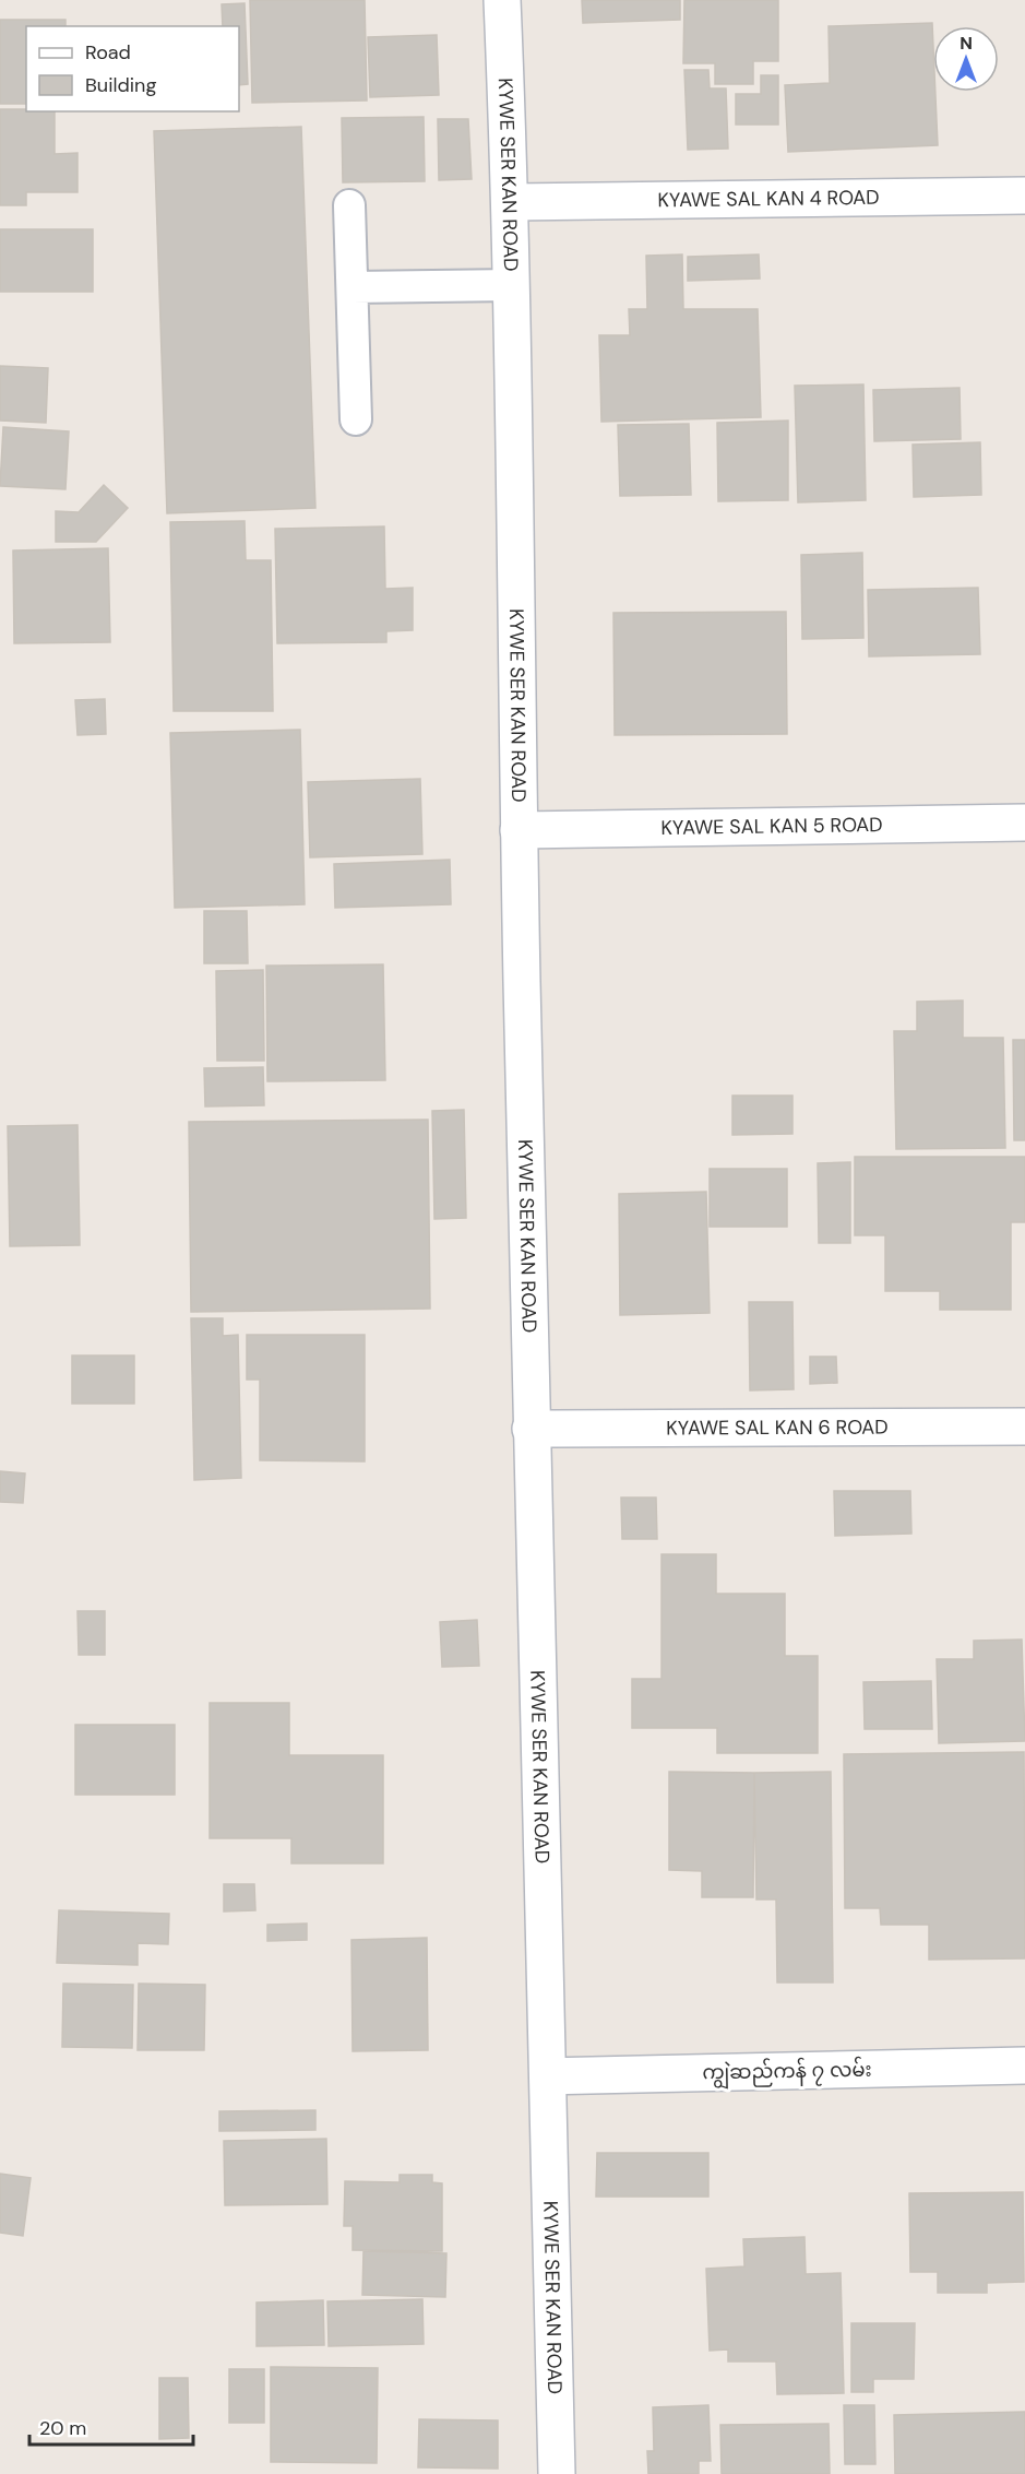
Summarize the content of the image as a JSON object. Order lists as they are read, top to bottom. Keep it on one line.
{"streets":{"street":["KYWE SER KAN ROAD","KYAWE SAL KAN 4 ROAD","KYAWE SAL KAN 5 ROAD","KYAWE SAL KAN 6 ROAD","ကျွဲဆည်ကန် ၇ လမ်း"]},"crossings":[["KYWE SER KAN ROAD","KYAWE SAL KAN 4 ROAD"],["KYWE SER KAN ROAD","KYAWE SAL KAN 5 ROAD"],["KYWE SER KAN ROAD","KYAWE SAL KAN 6 ROAD"],["KYWE SER KAN ROAD","ကျွဲဆည်ကန် ၇ လမ်း"]],"legend":["Road","Building"],"scale_bar":"20 m","north":"top"}
